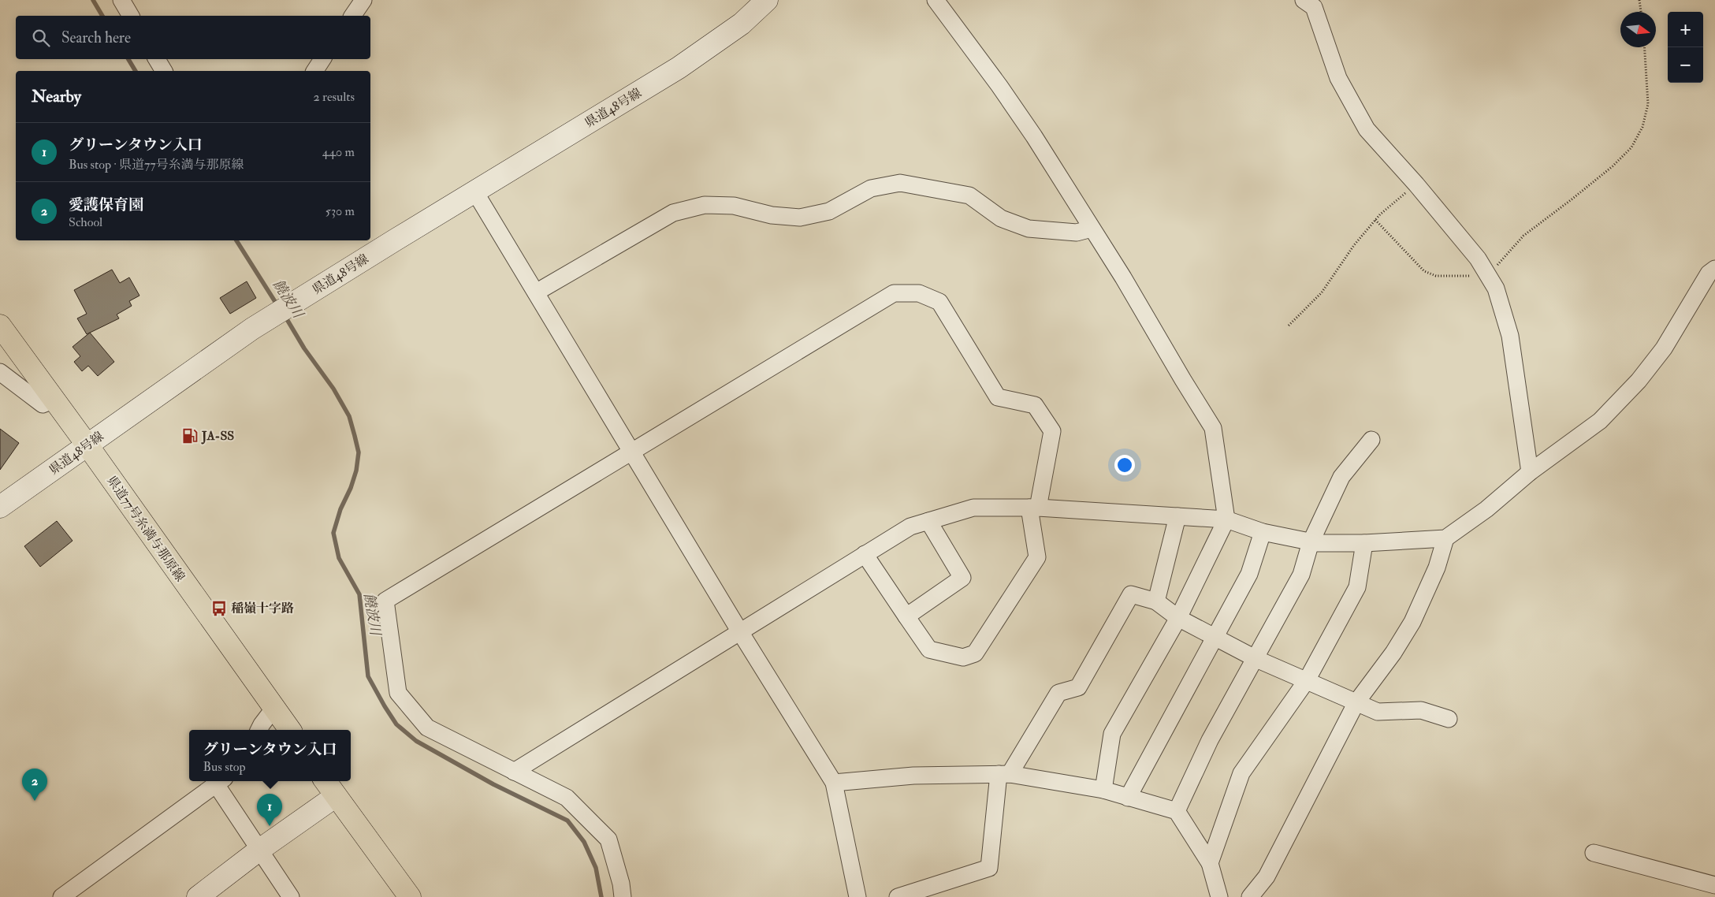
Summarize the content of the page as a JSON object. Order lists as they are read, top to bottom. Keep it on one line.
{"streets":{"main road":["県道48号線","県道77号糸満与那原線"]},"crossings":[["県道48号線","県道77号糸満与那原線"]],"water":["饒波川"],"places":{"fuel station":["JA-SS"],"bus stop":["稲嶺十字路"]},"north":"right","page":{"map_buttons":["+","−"],"search":"Search here","heading":["Nearby","2 results"],"list":[{"mark":"1","name":"グリーンタウン入口","note":"Bus stop · 県道77号糸満与那原線","value":"440 m"},{"mark":"2","name":"愛護保育園","note":"School","value":"530 m"}],"popup":["グリーンタウン入口","Bus stop"],"pins":["2","1"]}}
